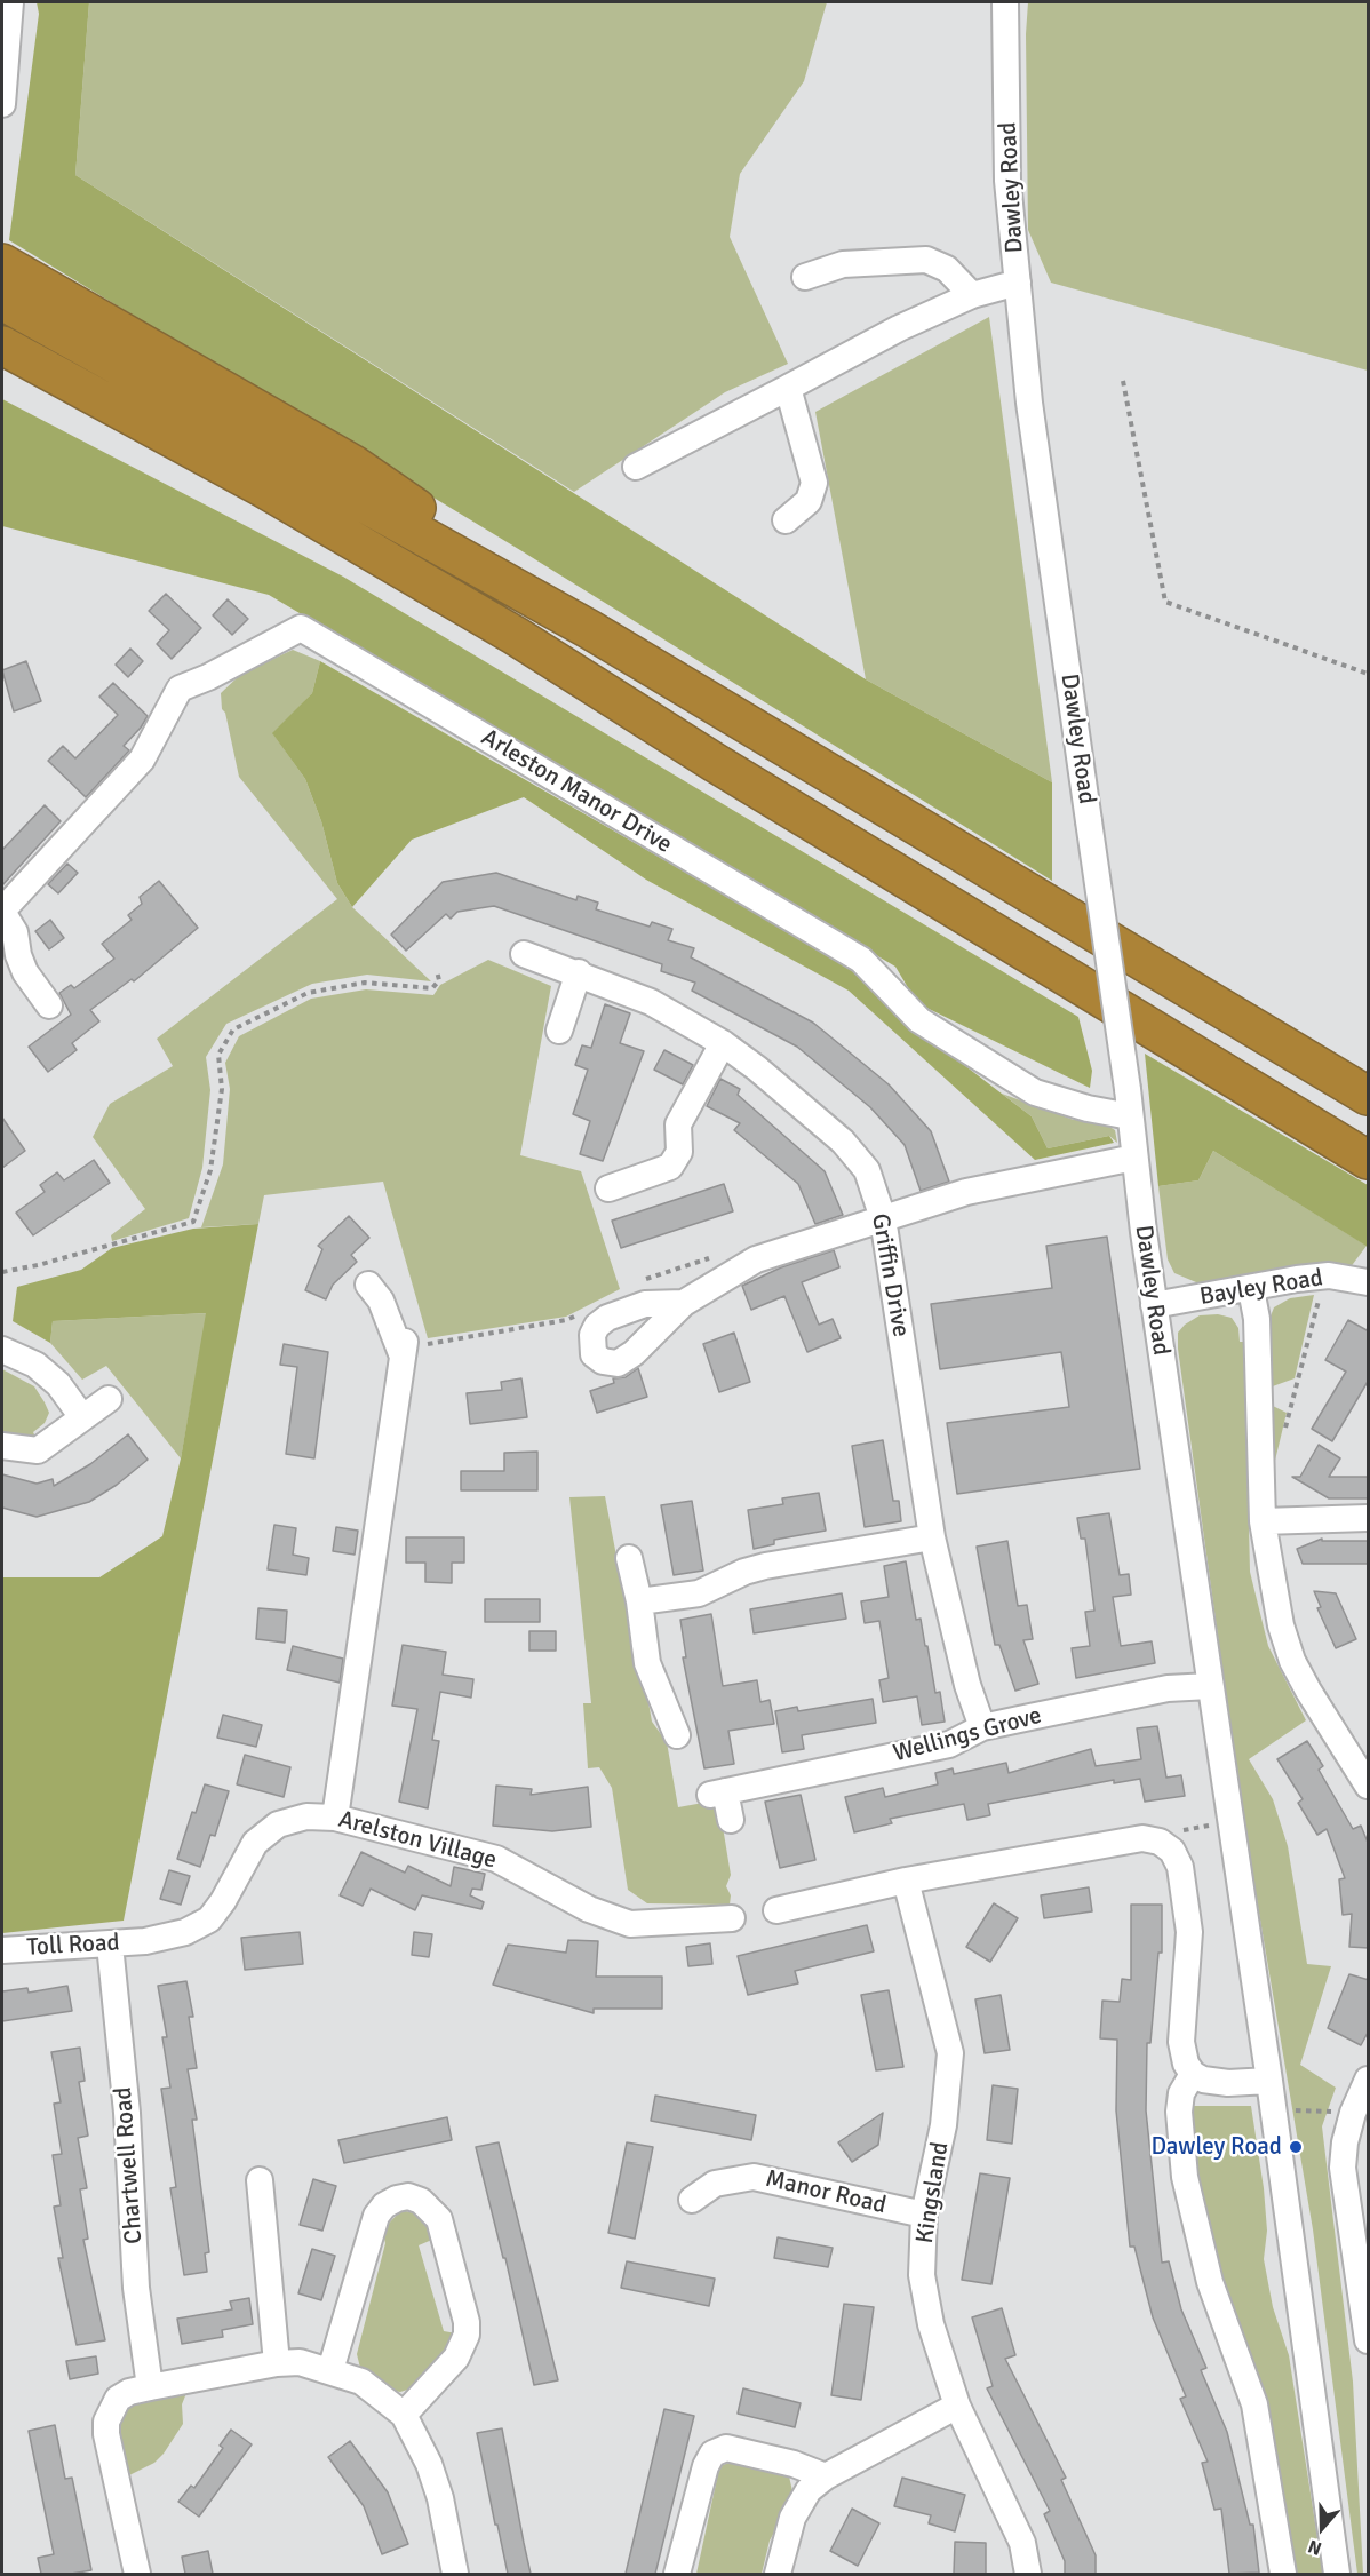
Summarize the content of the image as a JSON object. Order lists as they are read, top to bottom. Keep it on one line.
{"streets":{"street":["Dawley Road","Arleston Manor Drive","Griffin Drive","Bayley Road","Wellings Grove","Arelston Village","Toll Road","Chartwell Road","Manor Road","Kingsland"]},"crossings":[["Dawley Road","Arleston Manor Drive"],["Dawley Road","Bayley Road"],["Dawley Road","Wellings Grove"],["Griffin Drive","Wellings Grove"],["Arelston Village","Toll Road"],["Toll Road","Chartwell Road"],["Manor Road","Kingsland"]],"places":["Dawley Road"],"north":"bottom"}
